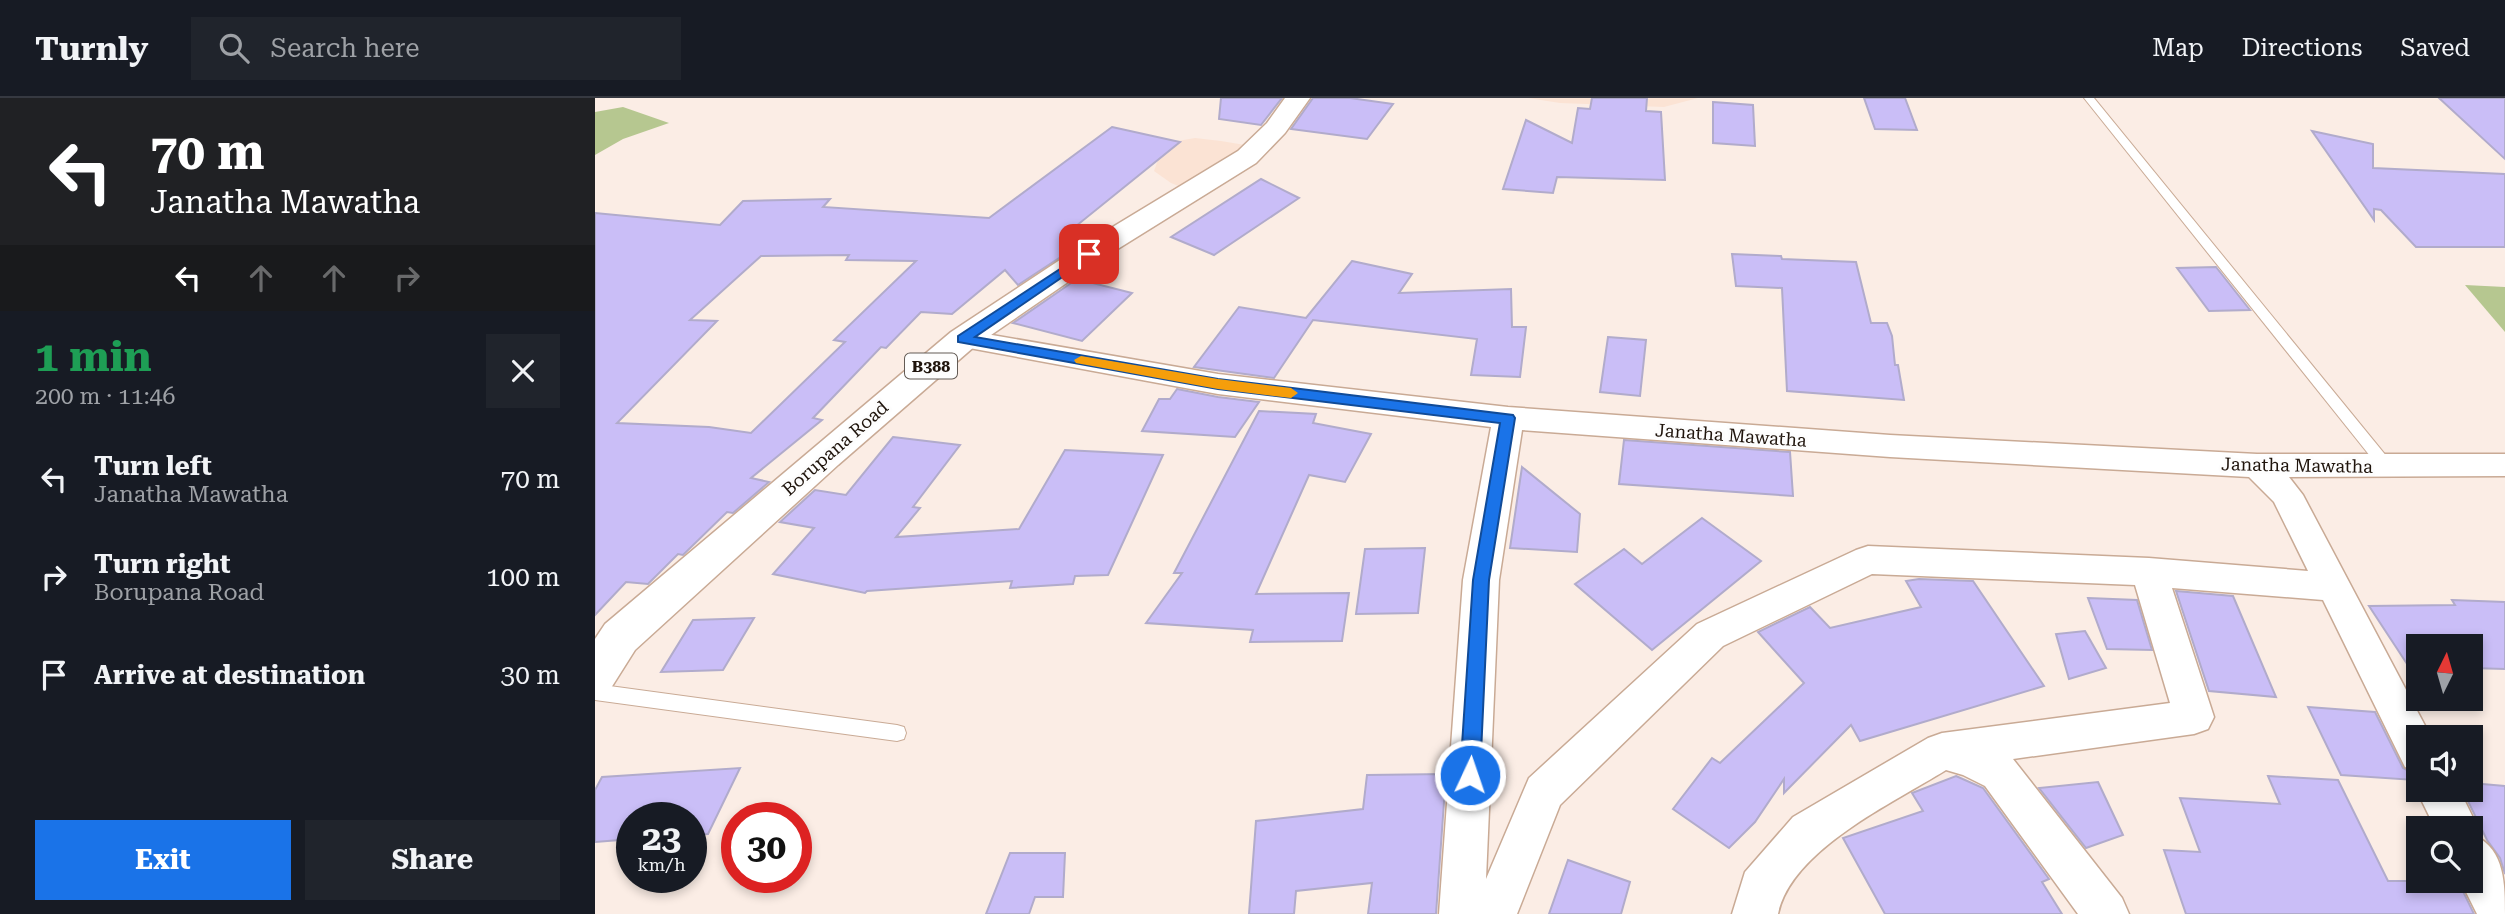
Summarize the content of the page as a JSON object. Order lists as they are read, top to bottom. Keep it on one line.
{"streets":{"main road":["B388","Borupana Road"],"street":["Janatha Mawatha"]},"crossings":[["Janatha Mawatha","Borupana Road"]],"north":"top","page":{"header":"Turnly","search":"Search here","nav":["Map","Directions","Saved"],"turn":["70 m","Janatha Mawatha"],"heading":["1 min","200 m · 11:46"],"list":[{"name":"Turn left","note":"Janatha Mawatha","value":"70 m"},{"name":"Turn right","note":"Borupana Road","value":"100 m"},{"name":"Arrive at destination","value":"30 m"}],"speed":"23 km/h","limit":"30","buttons":["Exit","Share"]}}
